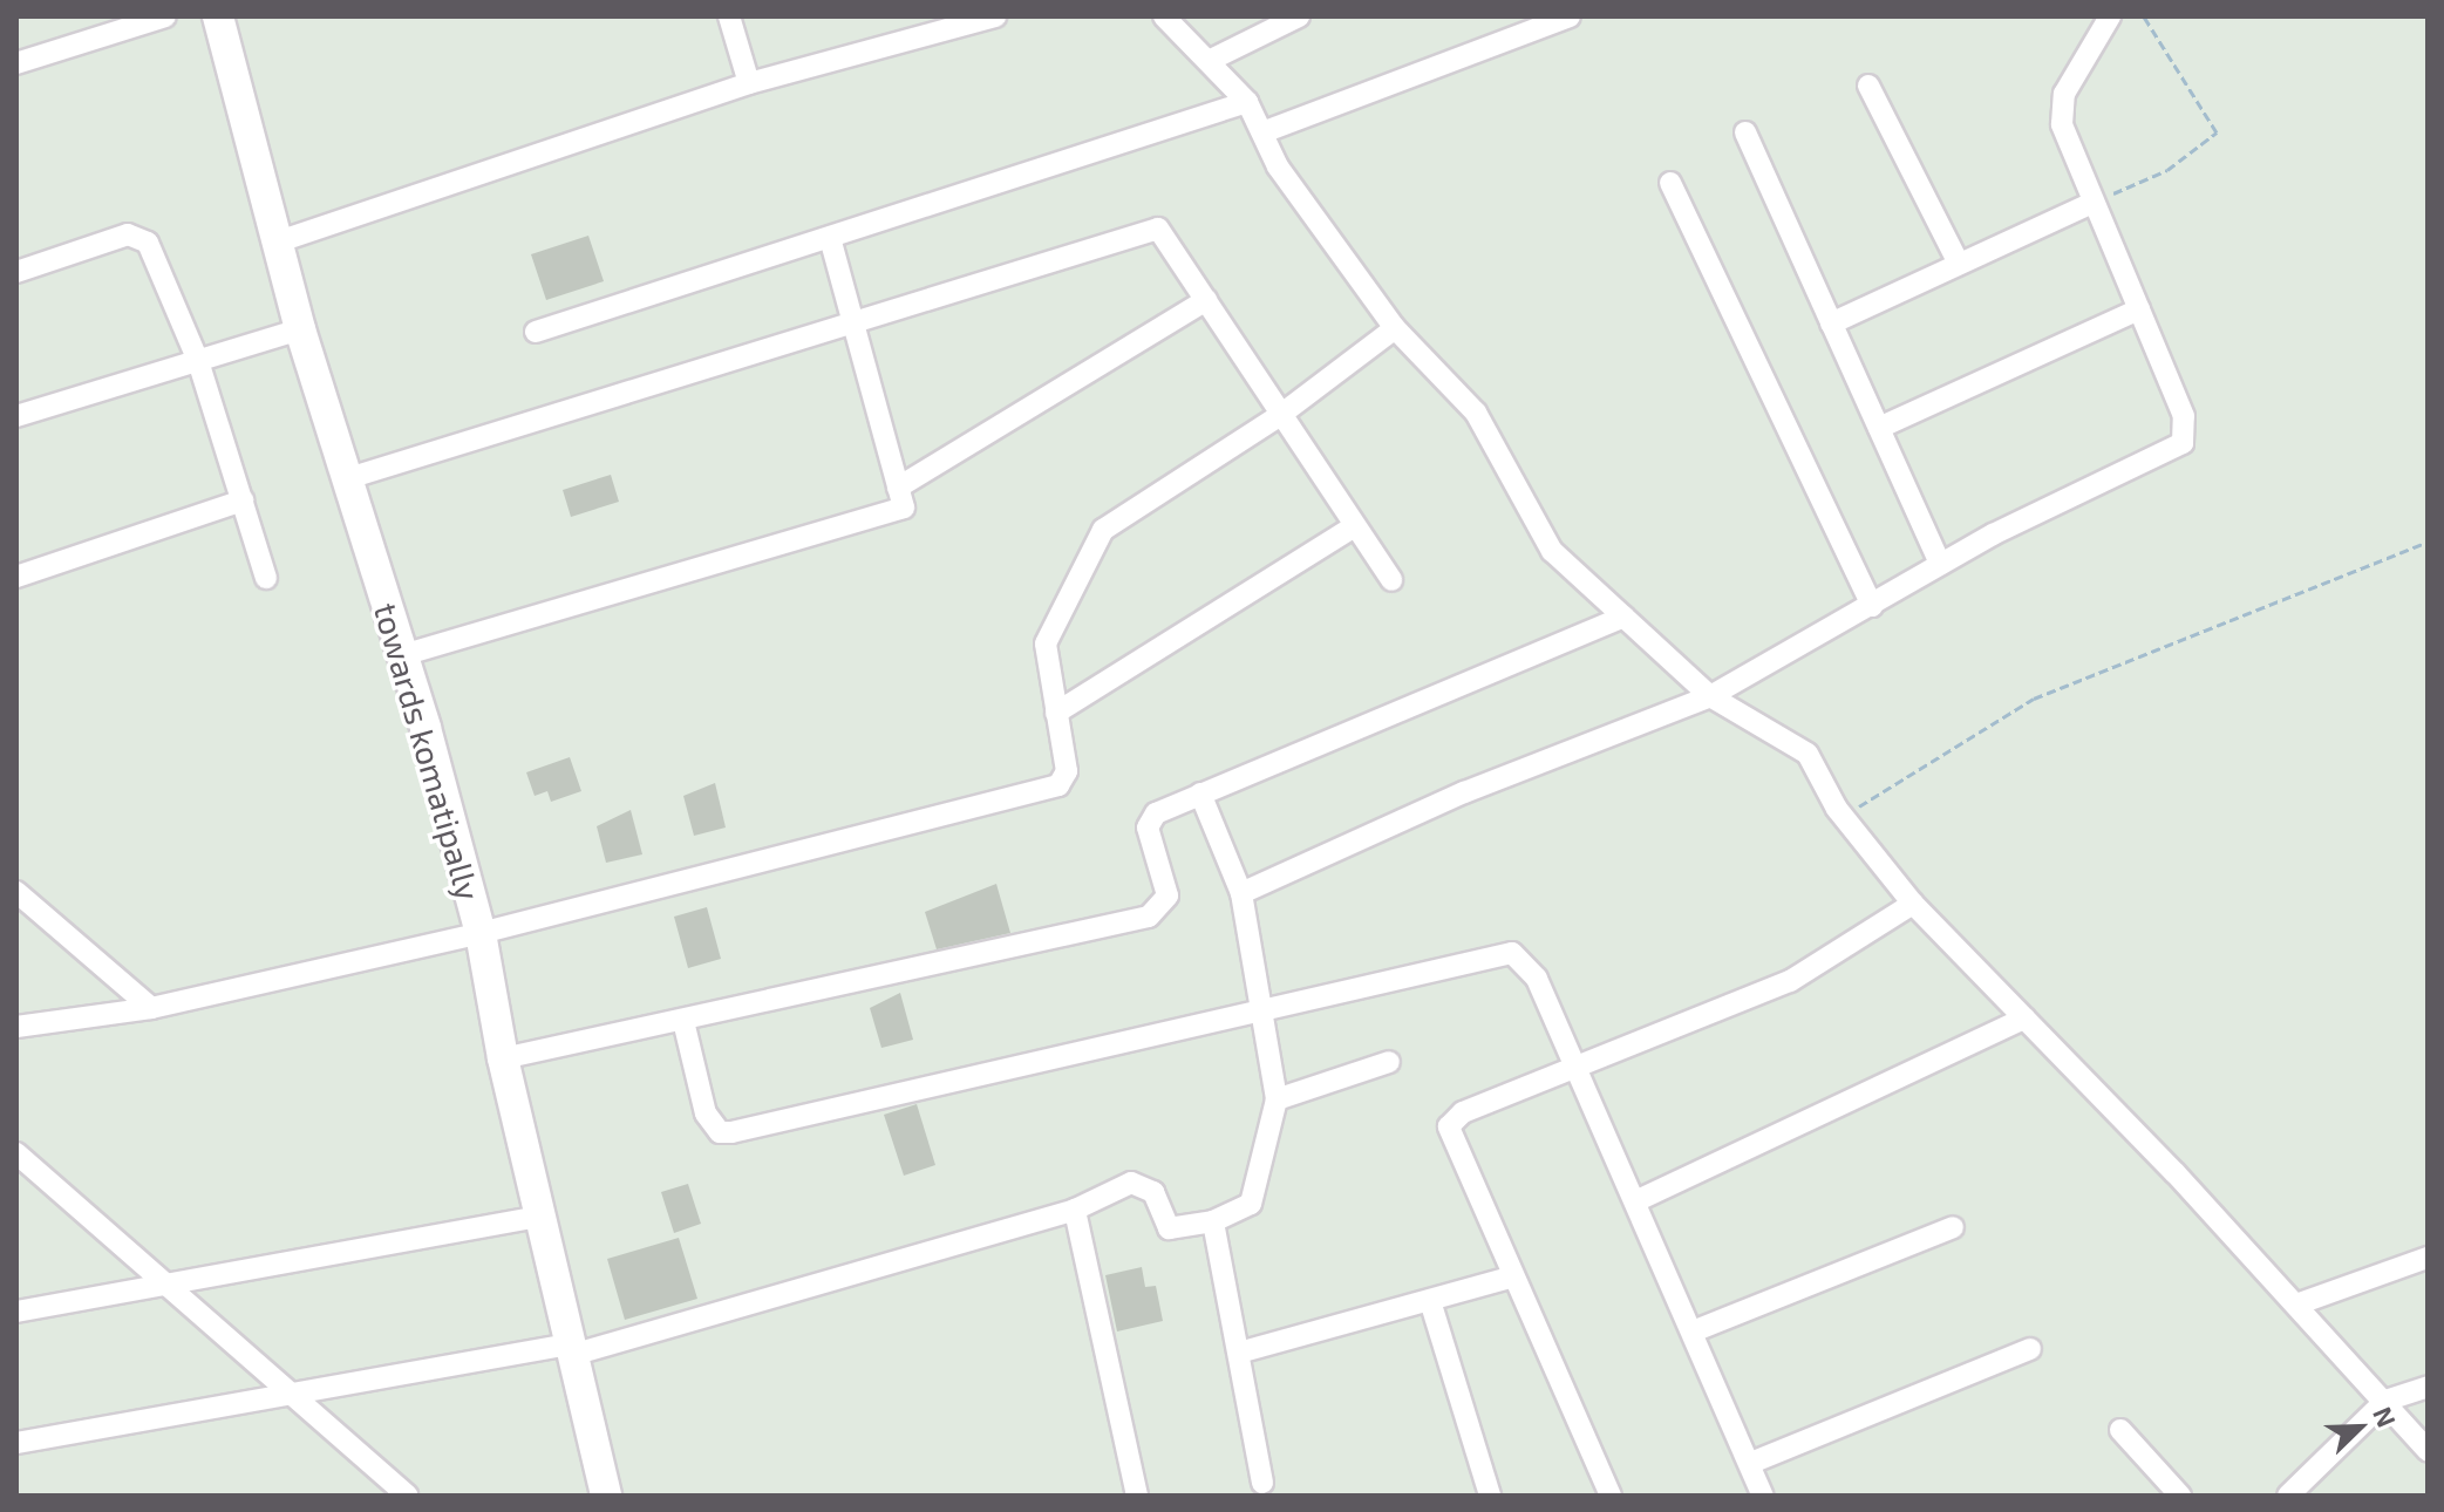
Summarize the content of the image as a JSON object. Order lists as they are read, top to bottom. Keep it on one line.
{"streets":{"street":["towards komatipally"]},"north":"top right"}
